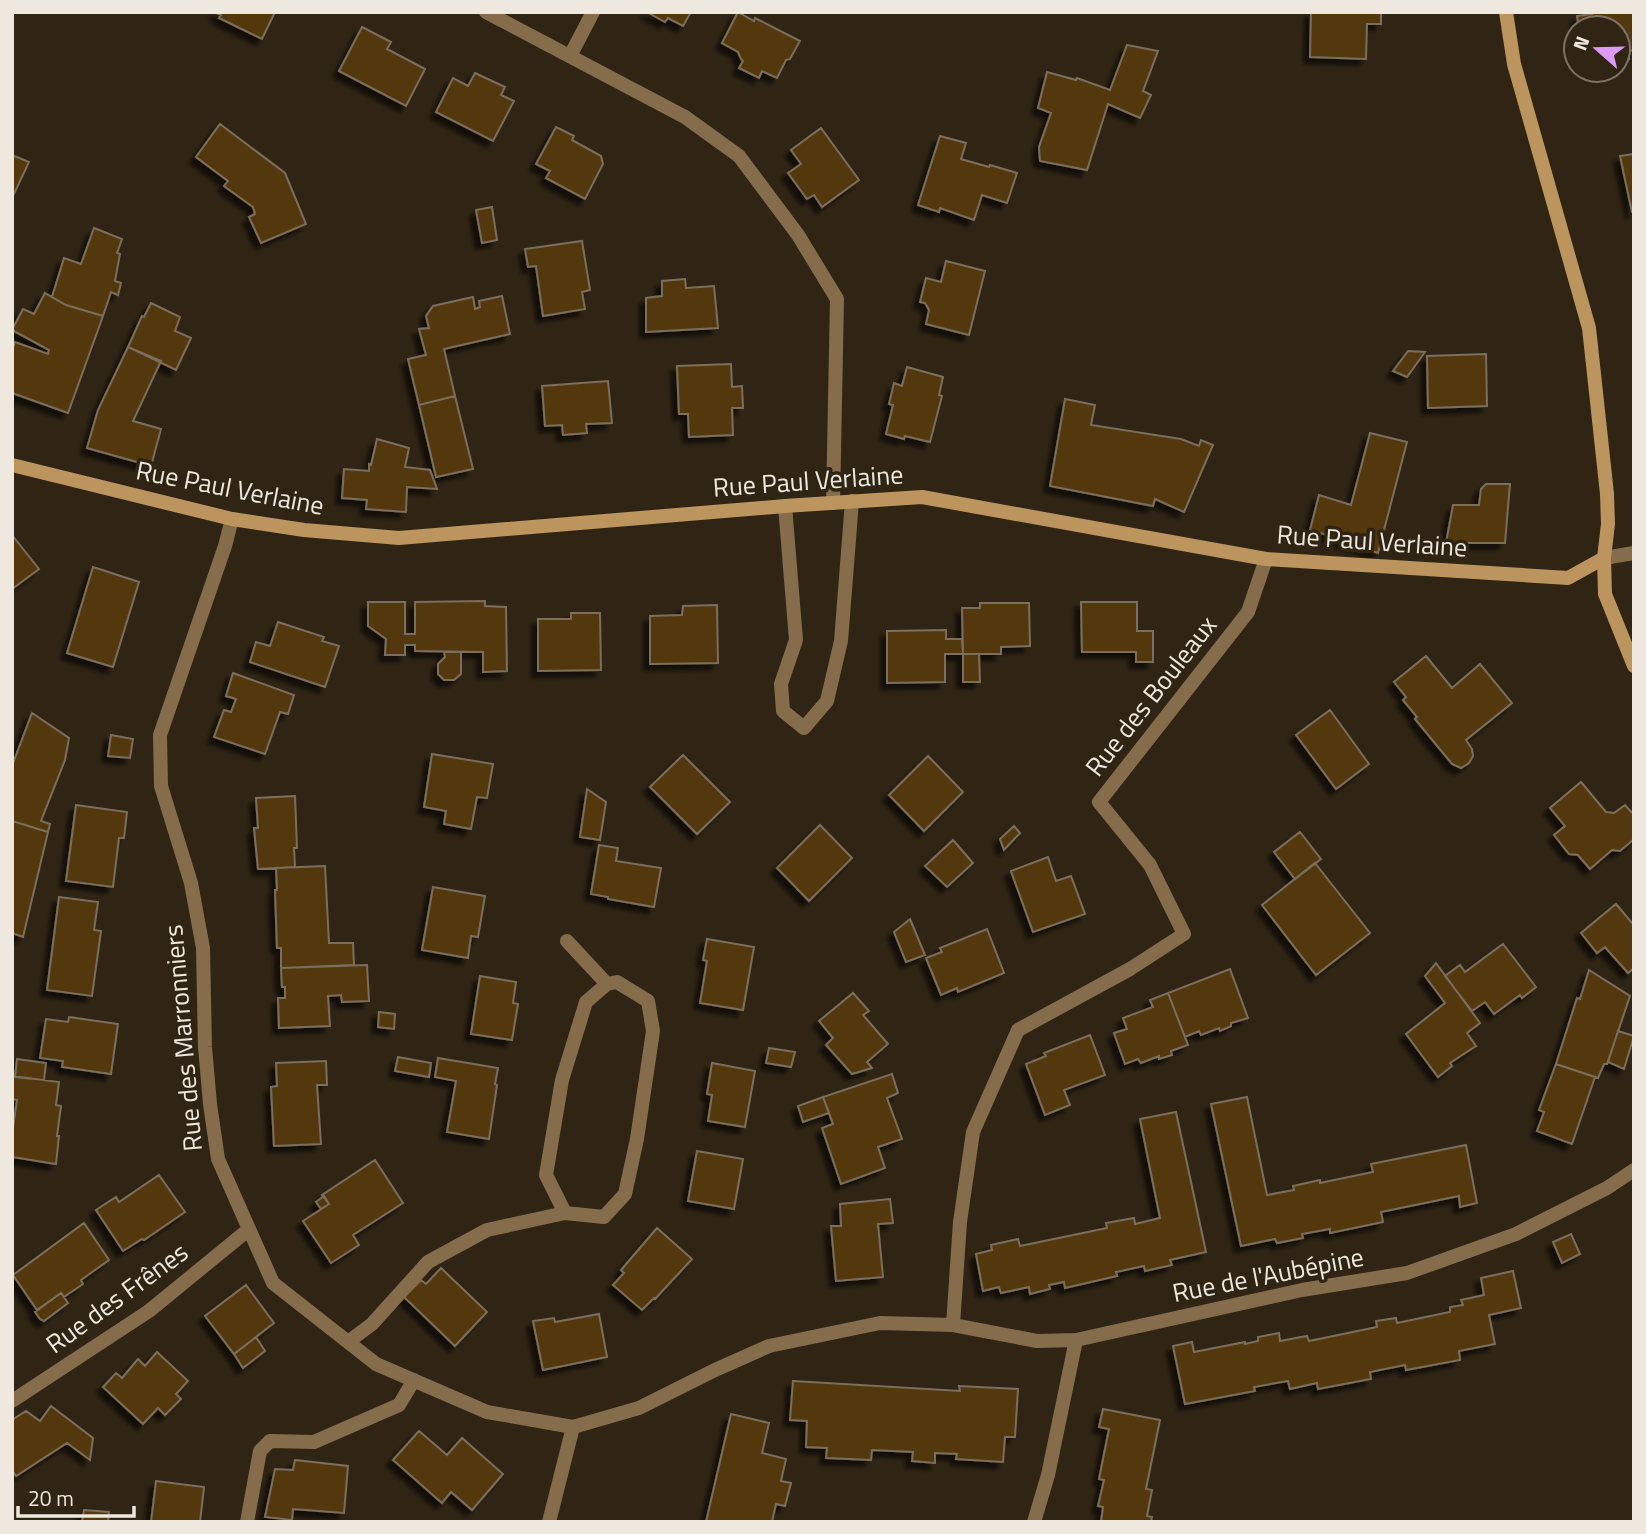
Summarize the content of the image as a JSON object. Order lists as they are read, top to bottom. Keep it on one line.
{"streets":{"street":["Rue Paul Verlaine","Rue des Bouleaux","Rue des Marronniers","Rue de l'Aubépine","Rue des Frênes"]},"crossings":[["Rue Paul Verlaine","Rue des Bouleaux"],["Rue Paul Verlaine","Rue des Marronniers"],["Rue des Bouleaux","Rue des Marronniers"],["Rue des Marronniers","Rue de l'Aubépine"],["Rue des Marronniers","Rue des Frênes"]],"scale_bar":"20 m","north":"left"}
